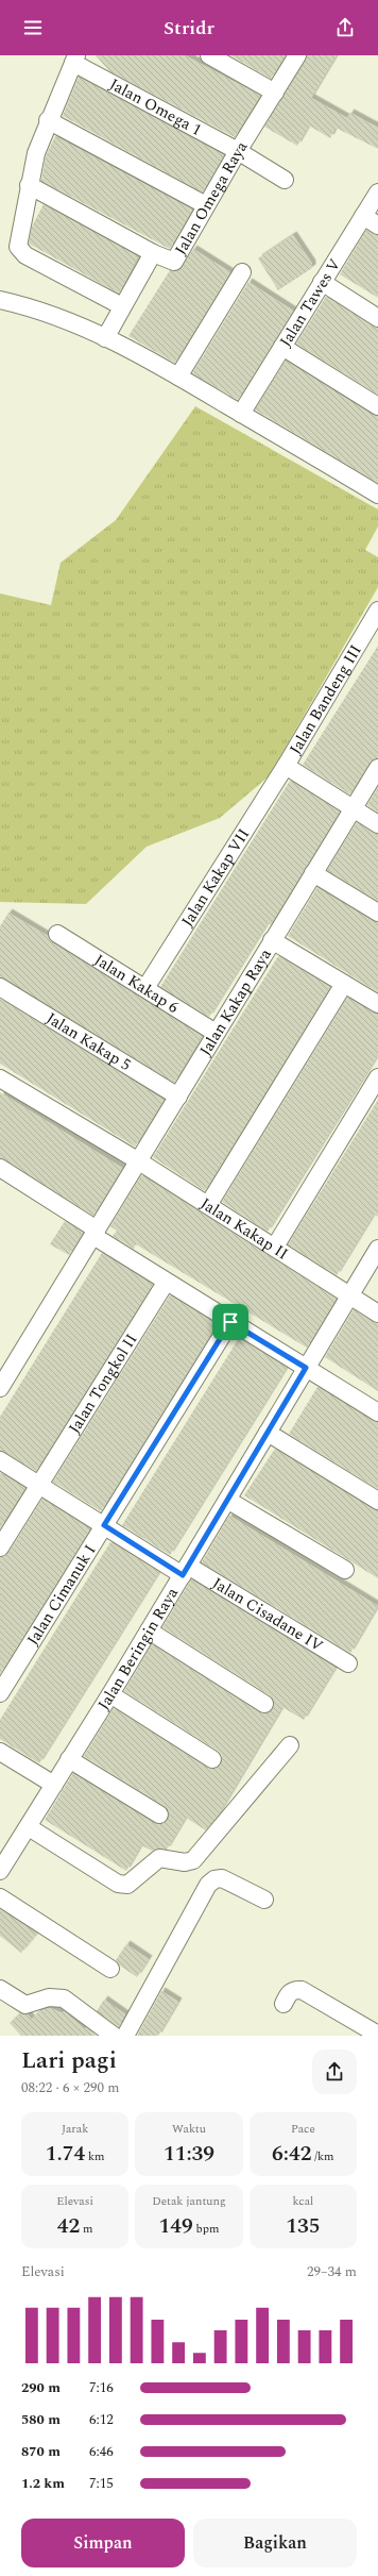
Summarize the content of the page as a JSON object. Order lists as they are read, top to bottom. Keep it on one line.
{"streets":{"street":["Jalan Omega 1","Jalan Omega Raya","Jalan Tawes V","Jalan Bandeng III","Jalan Kakap VII","Jalan Kakap 6","Jalan Kakap Raya","Jalan Kakap 5","Jalan Kakap II","Jalan Tongkol II","Jalan Cimanuk I","Jalan Cisadane IV","Jalan Beringin Raya"]},"crossings":[["Jalan Omega 1","Jalan Omega Raya"],["Jalan Bandeng III","Jalan Kakap VII"],["Jalan Kakap VII","Jalan Kakap 6"],["Jalan Kakap 6","Jalan Kakap Raya"],["Jalan Kakap Raya","Jalan Kakap 5"],["Jalan Kakap Raya","Jalan Kakap II"],["Jalan Kakap II","Jalan Beringin Raya"],["Jalan Tongkol II","Jalan Cisadane IV"],["Jalan Cimanuk I","Jalan Cisadane IV"],["Jalan Cisadane IV","Jalan Beringin Raya"]],"page":{"header":"Stridr","heading":["Lari pagi","08:22 · 6 × 290 m"],"stats":[["Jarak","1.74 km"],["Waktu","11:39"],["Pace","6:42 /km"],["Elevasi","42 m"],["Detak jantung","149 bpm"],["kcal","135"]],"chart":["Elevasi","29–34 m"],"list":[{"name":"290 m","note":"7:16"},{"name":"580 m","note":"6:12"},{"name":"870 m","note":"6:46"},{"name":"1.2 km","note":"7:15"}],"buttons":["Simpan","Bagikan"]}}
